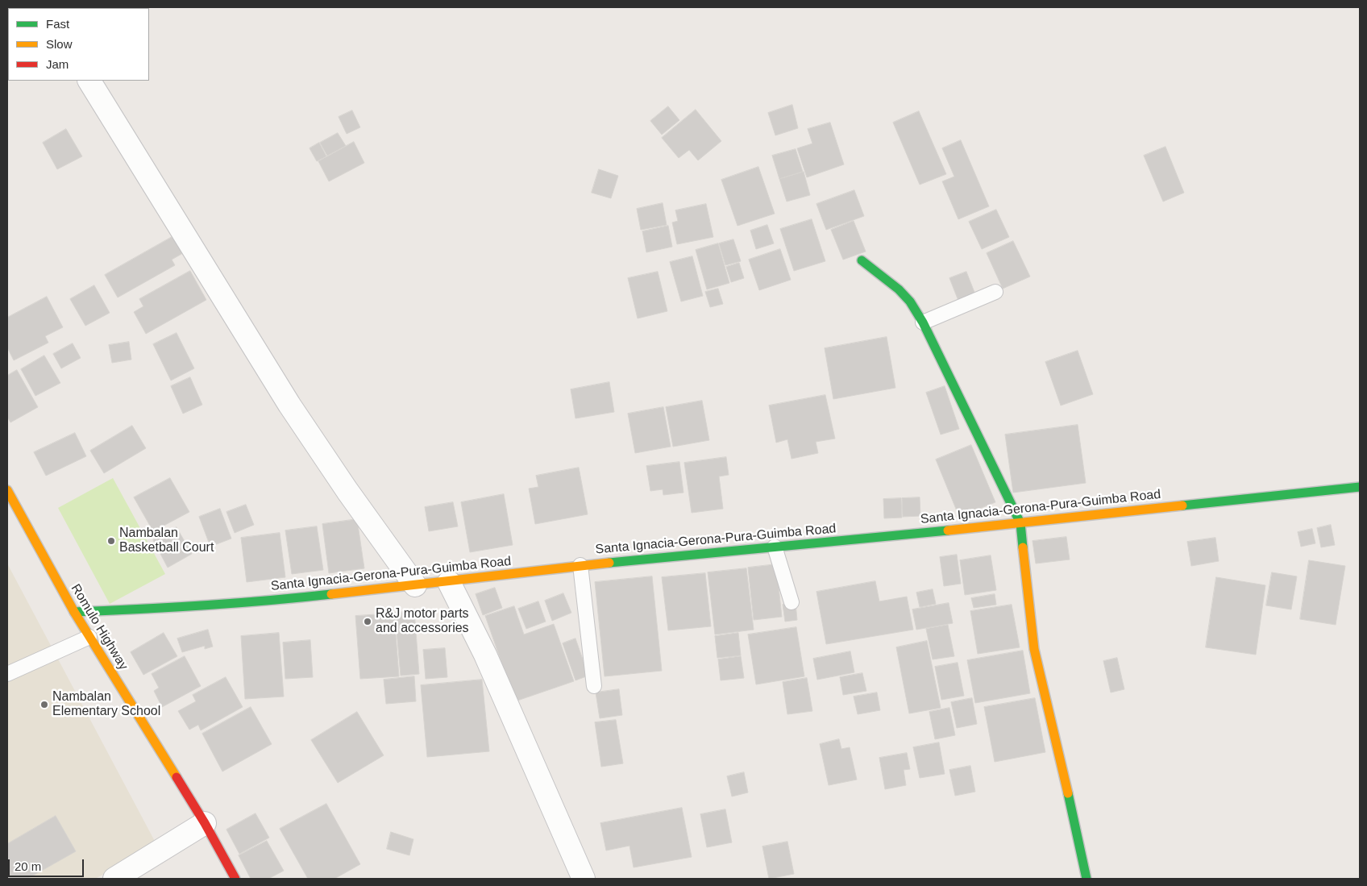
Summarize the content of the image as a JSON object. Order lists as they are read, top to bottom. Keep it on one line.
{"streets":{"main road":["Santa Ignacia-Gerona-Pura-Guimba Road","Romulo Highway"]},"crossings":[["Santa Ignacia-Gerona-Pura-Guimba Road","Romulo Highway"]],"places":["Nambalan Basketball Court","R&J motor parts and accessories","Nambalan Elementary School"],"legend":["Fast","Slow","Jam"],"scale_bar":"20 m"}
